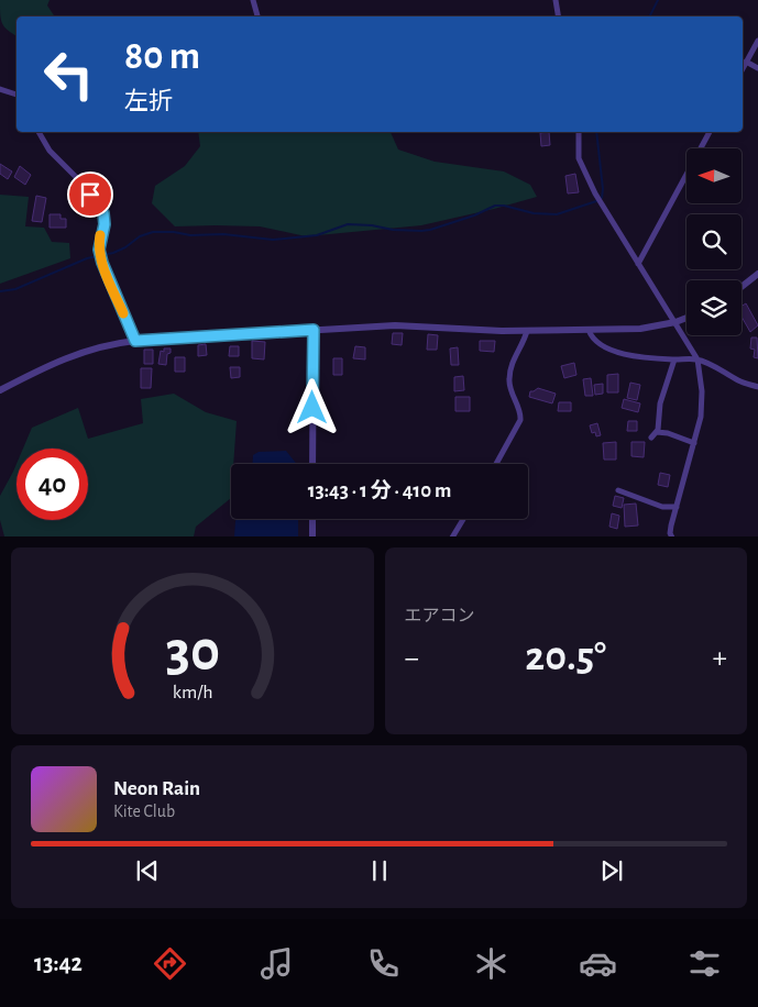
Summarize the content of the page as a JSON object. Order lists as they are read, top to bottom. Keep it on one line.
{"north":"left","page":{"turn":["80 m","左折"],"limit":"40","trip":"13:43 · 1 分 · 410 m","tile":"エアコン","heat":["−","20.5°","+"],"song":["Neon Rain","Kite Club"],"tabs":"13:42","gauge":["30","km/h"]}}
